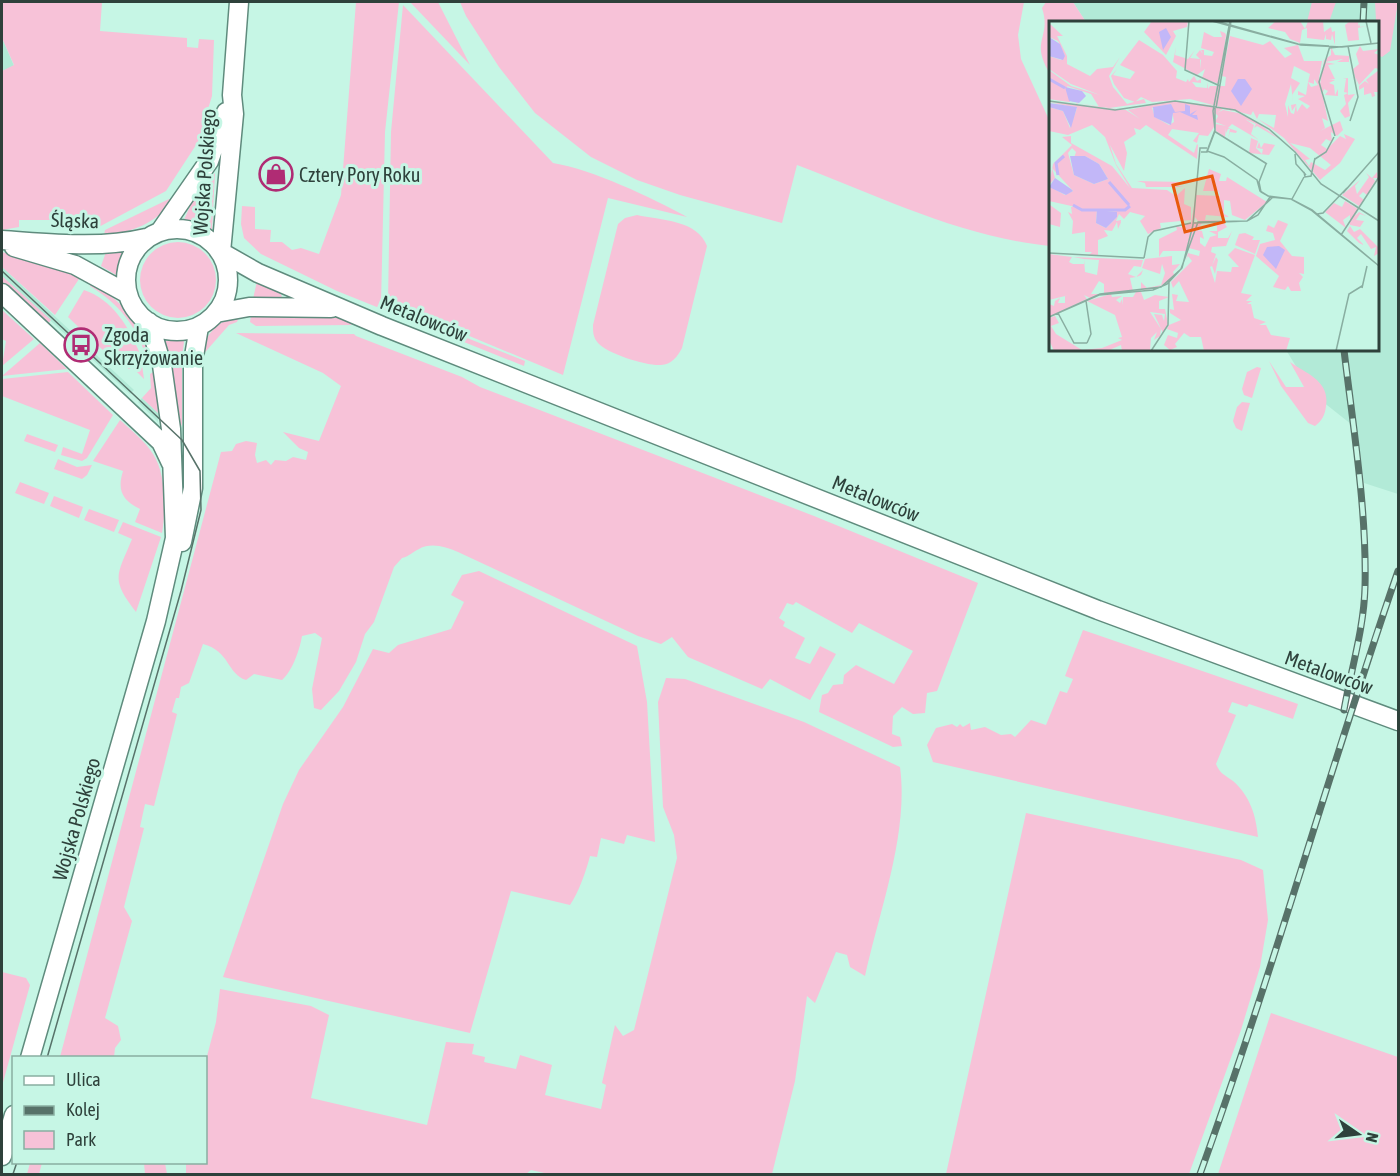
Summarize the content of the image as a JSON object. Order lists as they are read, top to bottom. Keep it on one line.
{"streets":{"street":["Wojska Polskiego","Śląska","Metalowców"]},"crossings":[["Wojska Polskiego","Śląska"],["Wojska Polskiego","Metalowców"],["Śląska","Metalowców"]],"places":{"shop":["Cztery Pory Roku"],"bus stop":["Zgoda Skrzyżowanie"]},"legend":["Ulica","Kolej","Park"],"north":"right"}
